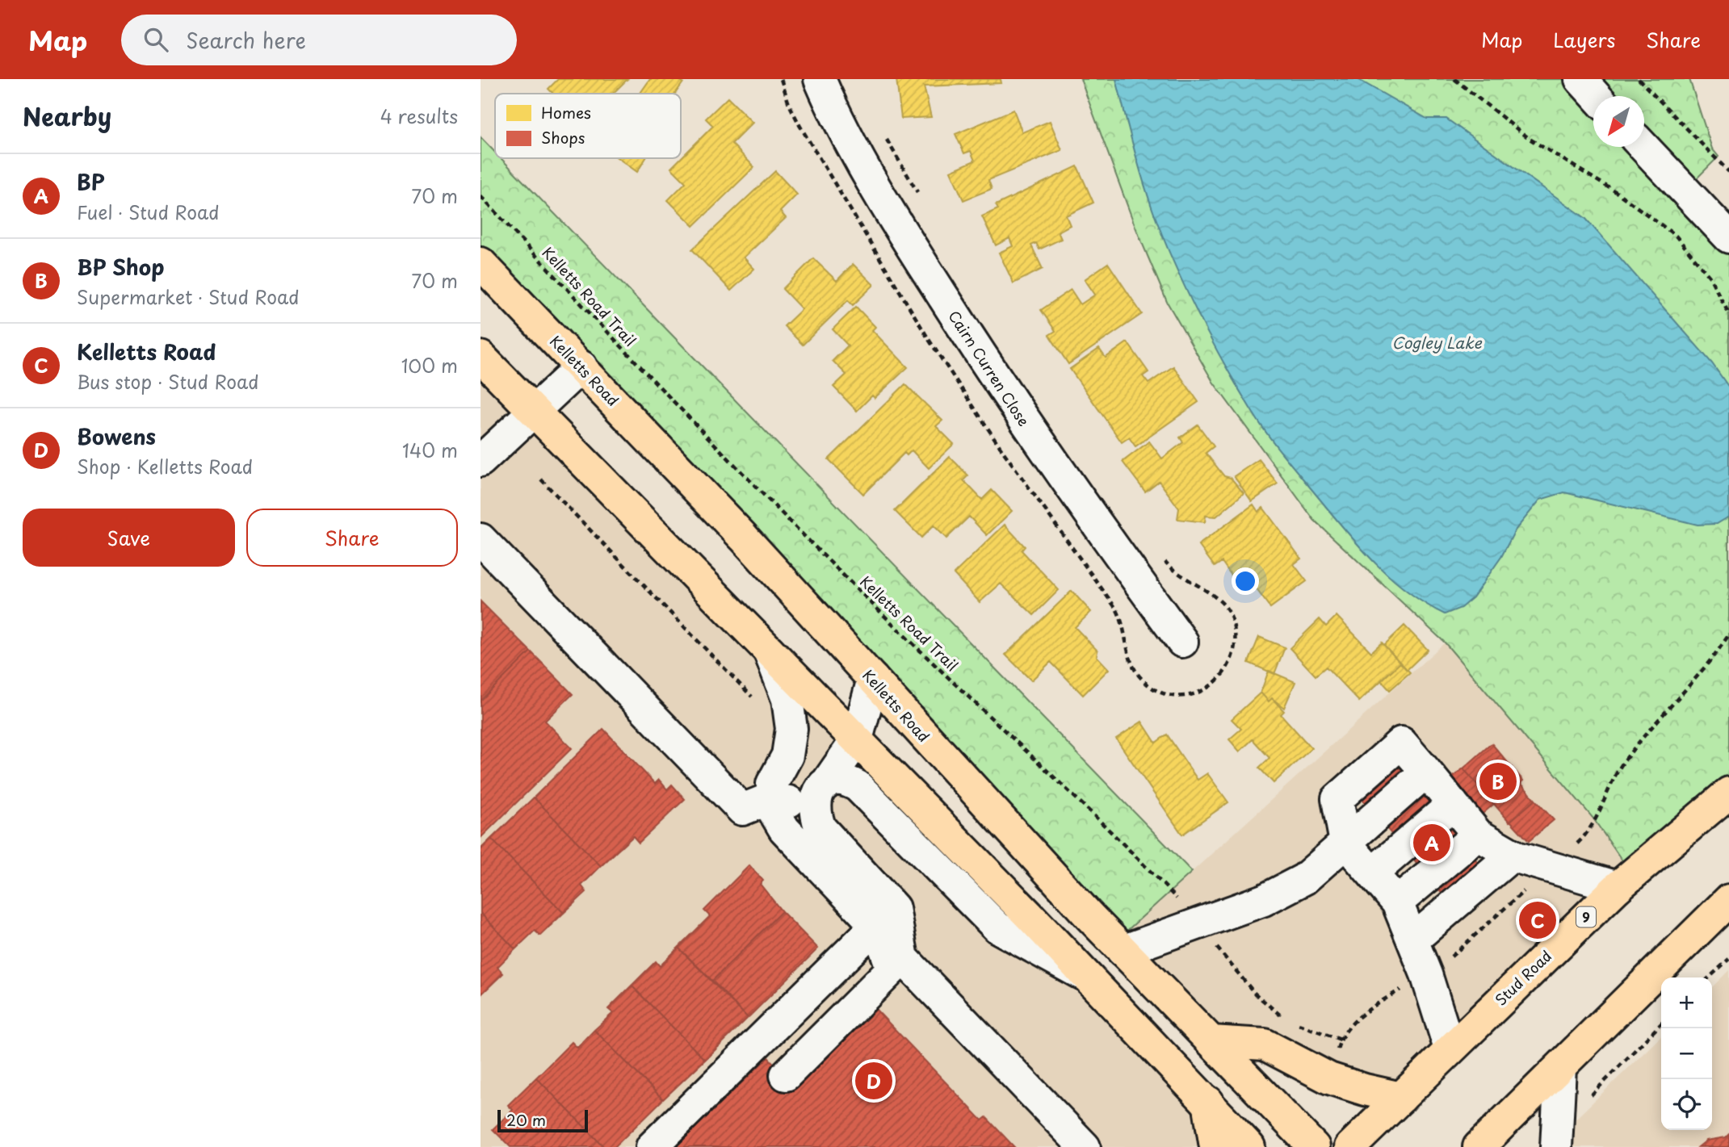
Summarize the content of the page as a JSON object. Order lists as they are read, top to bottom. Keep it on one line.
{"streets":{"main road":["Kelletts Road","9","Stud Road"],"street":["Cairn Curren Close"],"path":["Kelletts Road Trail"]},"water":["Cogley Lake"],"legend":["Homes","Shops"],"scale_bar":"20 m","north":"bottom left","page":{"header":"Map","search":"Search here","nav":["Map","Layers","Share"],"heading":["Nearby","4 results"],"list":[{"mark":"A","name":"BP","note":"Fuel · Stud Road","value":"70 m"},{"mark":"B","name":"BP Shop","note":"Supermarket · Stud Road","value":"70 m"},{"mark":"C","name":"Kelletts Road","note":"Bus stop · Stud Road","value":"100 m"},{"mark":"D","name":"Bowens","note":"Shop · Kelletts Road","value":"140 m"}],"buttons":["Save","Share"],"pins":["B","A","C","D"],"map_buttons":["+","−"],"scale":"20 m"}}
